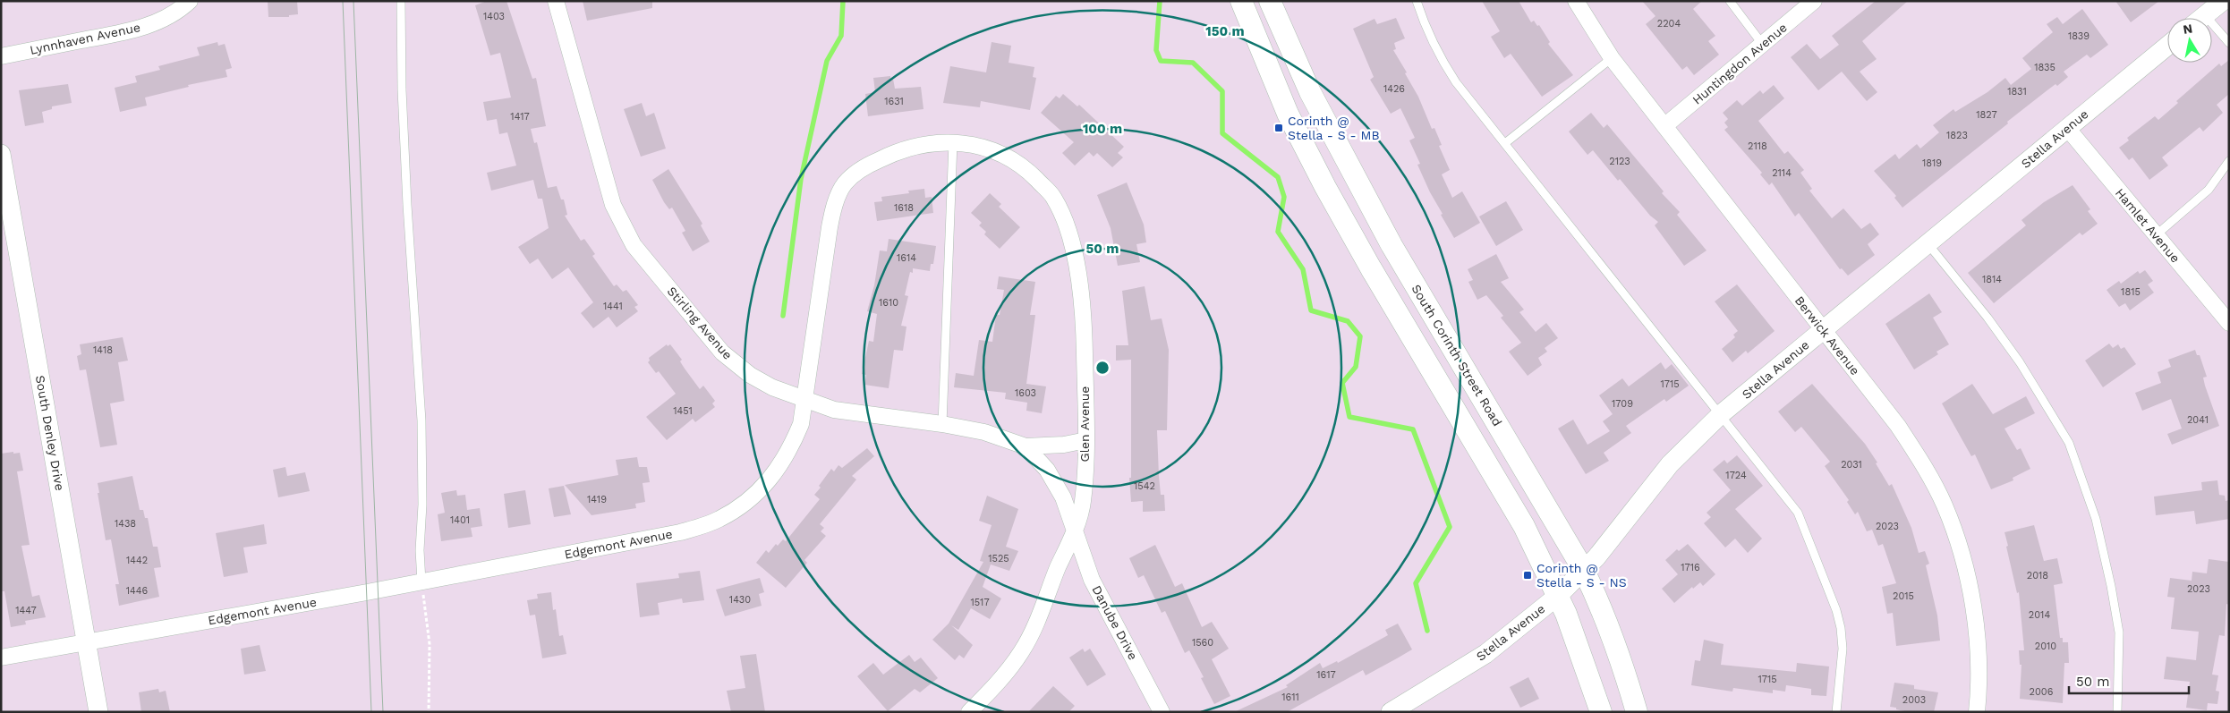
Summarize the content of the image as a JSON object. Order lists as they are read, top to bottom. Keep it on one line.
{"streets":{"main road":["South Corinth Street Road"],"street":["Lynnhaven Avenue","Huntingdon Avenue","Stella Avenue","Hamlet Avenue","Stirling Avenue","Berwick Avenue","Glen Avenue","South Denley Drive","Edgemont Avenue","Danube Drive"]},"crossings":[["Huntingdon Avenue","Berwick Avenue"],["Stella Avenue","Hamlet Avenue"],["Stella Avenue","Berwick Avenue"],["Stella Avenue","South Corinth Street Road"],["Stirling Avenue","Glen Avenue"],["Stirling Avenue","Edgemont Avenue"],["Stirling Avenue","Danube Drive"],["Glen Avenue","Edgemont Avenue"],["Glen Avenue","Danube Drive"],["South Denley Drive","Edgemont Avenue"]],"places":{"transit":["Corinth @ Stella - S - MB","Corinth @ Stella - S - NS"]},"house_numbers":["1403","2204","1839","1835","1426","1831","1631","1827","1417","1823","2118","2123","1819","2114","1618","1614","1814","1815","1610","1441","1418","1715","1603","1709","1451","2041","2031","1724","1542","1419","1401","1438","2023","1525","1442","1716","2018","2023","1446","2015","1430","1517","1447","2014","1560","2010","1617","1715","2006","1611","2003"],"scale_bar":"50 m","north":"top","rings":["150 m","100 m","50 m"]}
